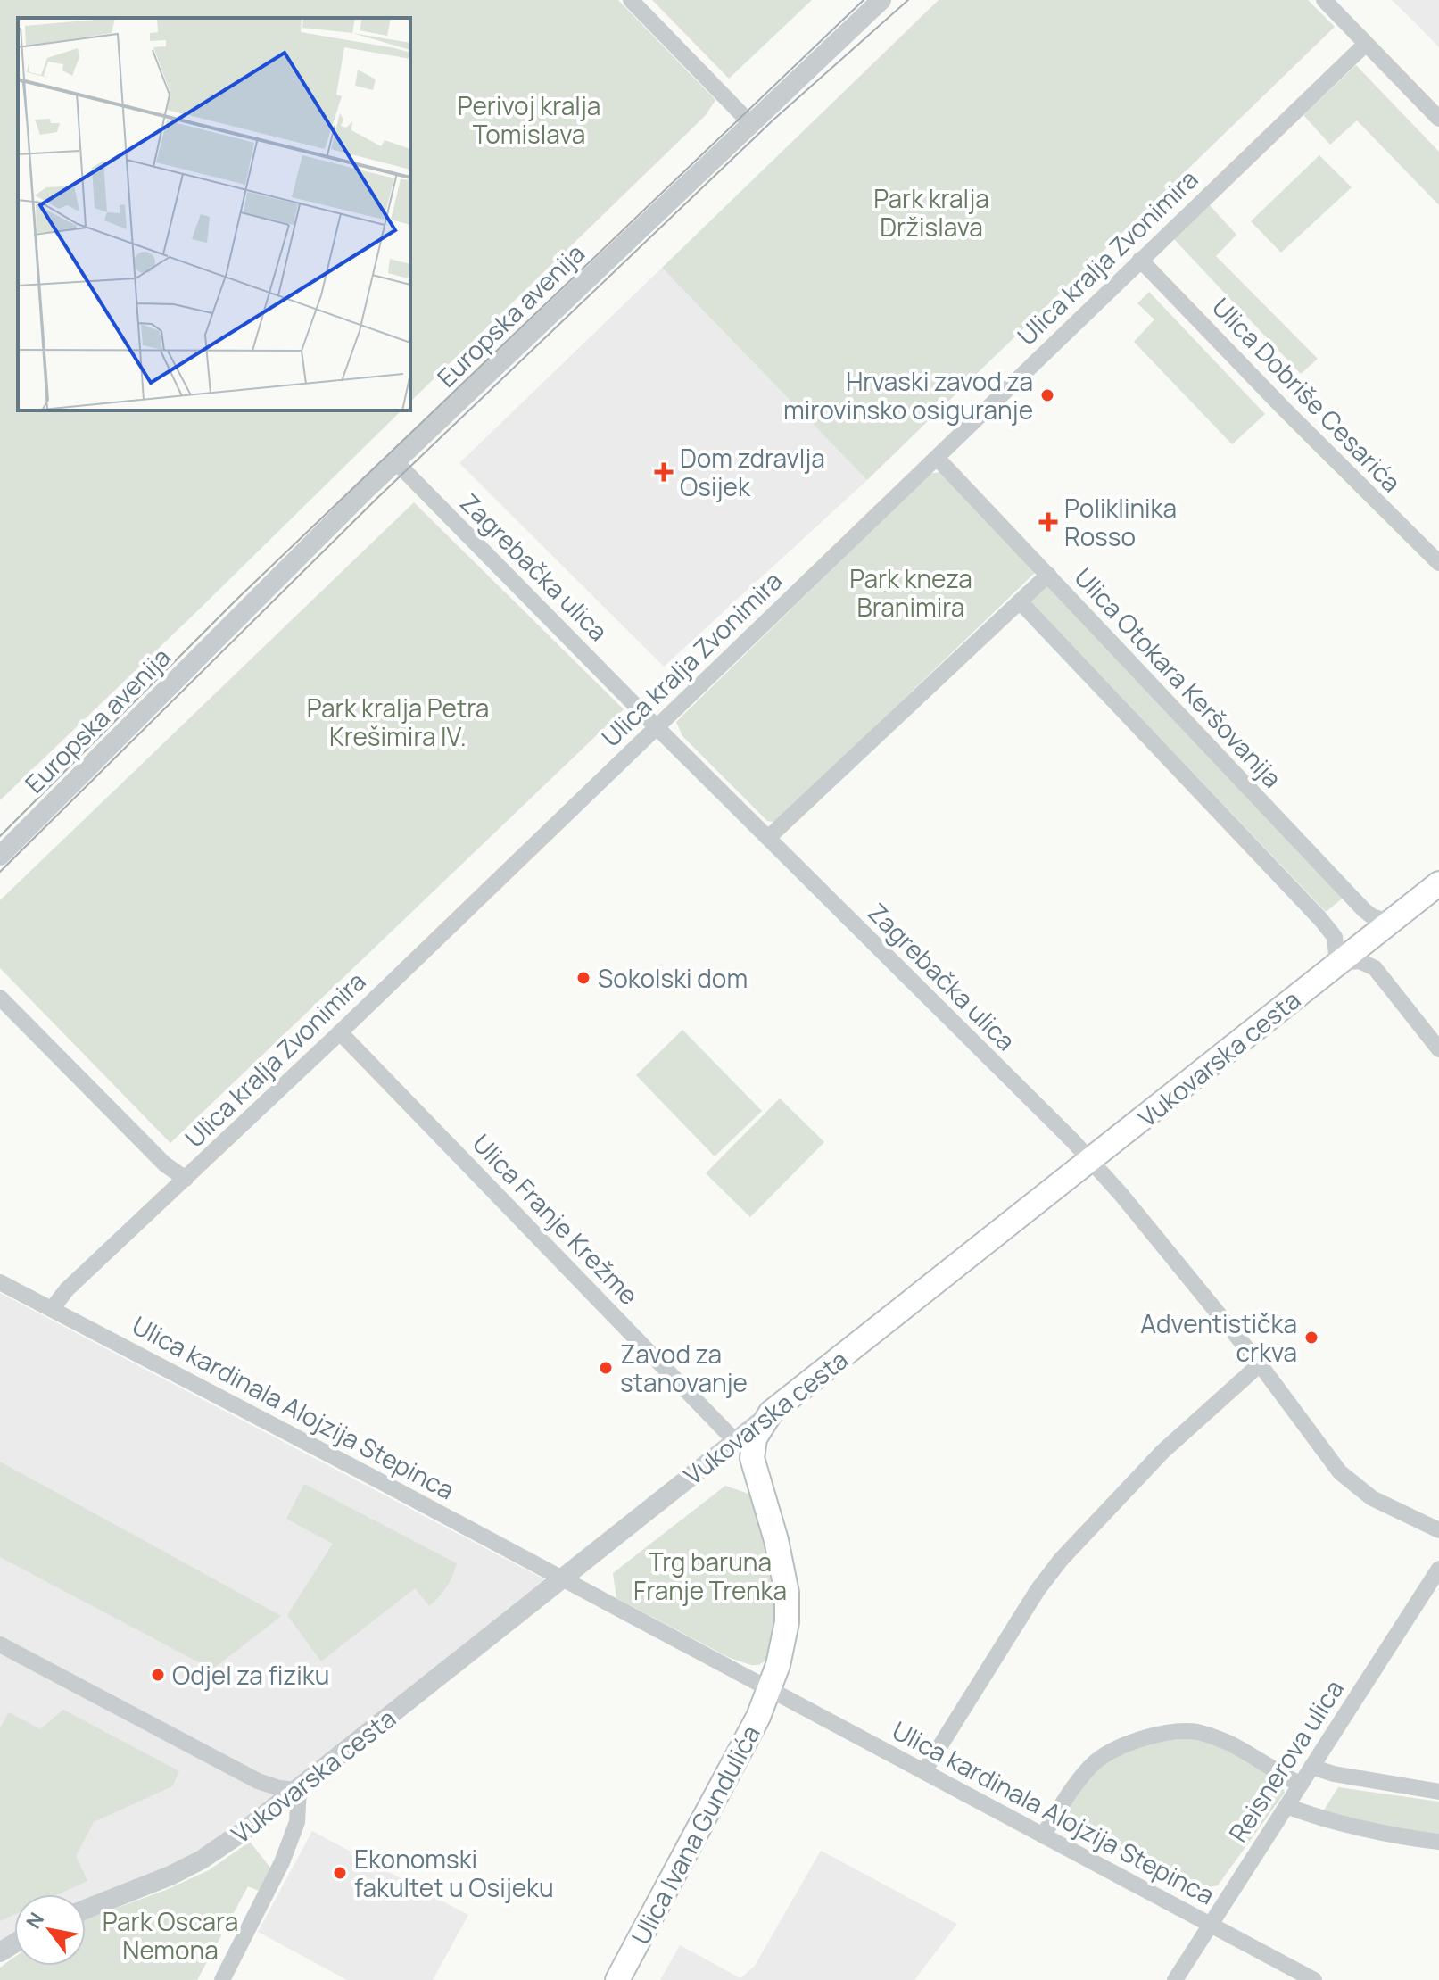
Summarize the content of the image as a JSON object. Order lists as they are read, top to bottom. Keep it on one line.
{"streets":{"main road":["Vukovarska cesta","Ulica Ivana Gundulića"],"street":["Ulica kralja Zvonimira","Europska avenija","Ulica Dobriše Cesarića","Zagrebačka ulica","Ulica Otokara Keršovanija","Ulica Franje Krežme","Ulica kardinala Alojzija Stepinca","Reisnerova ulica"]},"crossings":[["Ulica kralja Zvonimira","Ulica Dobriše Cesarića"],["Ulica kralja Zvonimira","Zagrebačka ulica"],["Ulica kralja Zvonimira","Ulica Otokara Keršovanija"],["Ulica kralja Zvonimira","Ulica Franje Krežme"],["Ulica kralja Zvonimira","Ulica kardinala Alojzija Stepinca"],["Europska avenija","Zagrebačka ulica"],["Zagrebačka ulica","Vukovarska cesta"],["Ulica Otokara Keršovanija","Vukovarska cesta"],["Vukovarska cesta","Ulica Franje Krežme"],["Vukovarska cesta","Ulica kardinala Alojzija Stepinca"],["Vukovarska cesta","Ulica Ivana Gundulića"],["Ulica kardinala Alojzija Stepinca","Reisnerova ulica"],["Ulica kardinala Alojzija Stepinca","Ulica Ivana Gundulića"]],"parks":["Perivoj kralja Tomislava","Park kralja Držislava","Park kneza Branimira","Park kralja Petra Krešimira IV.","Trg baruna Franje Trenka","Park Oscara Nemona"],"places":{"other":["Hrvaski zavod za mirovinsko osiguranje","Sokolski dom","Adventistička crkva","Zavod za stanovanje","Odjel za fiziku","Ekonomski fakultet u Osijeku"],"health":["Dom zdravlja Osijek","Poliklinika Rosso"]},"north":"top left"}
